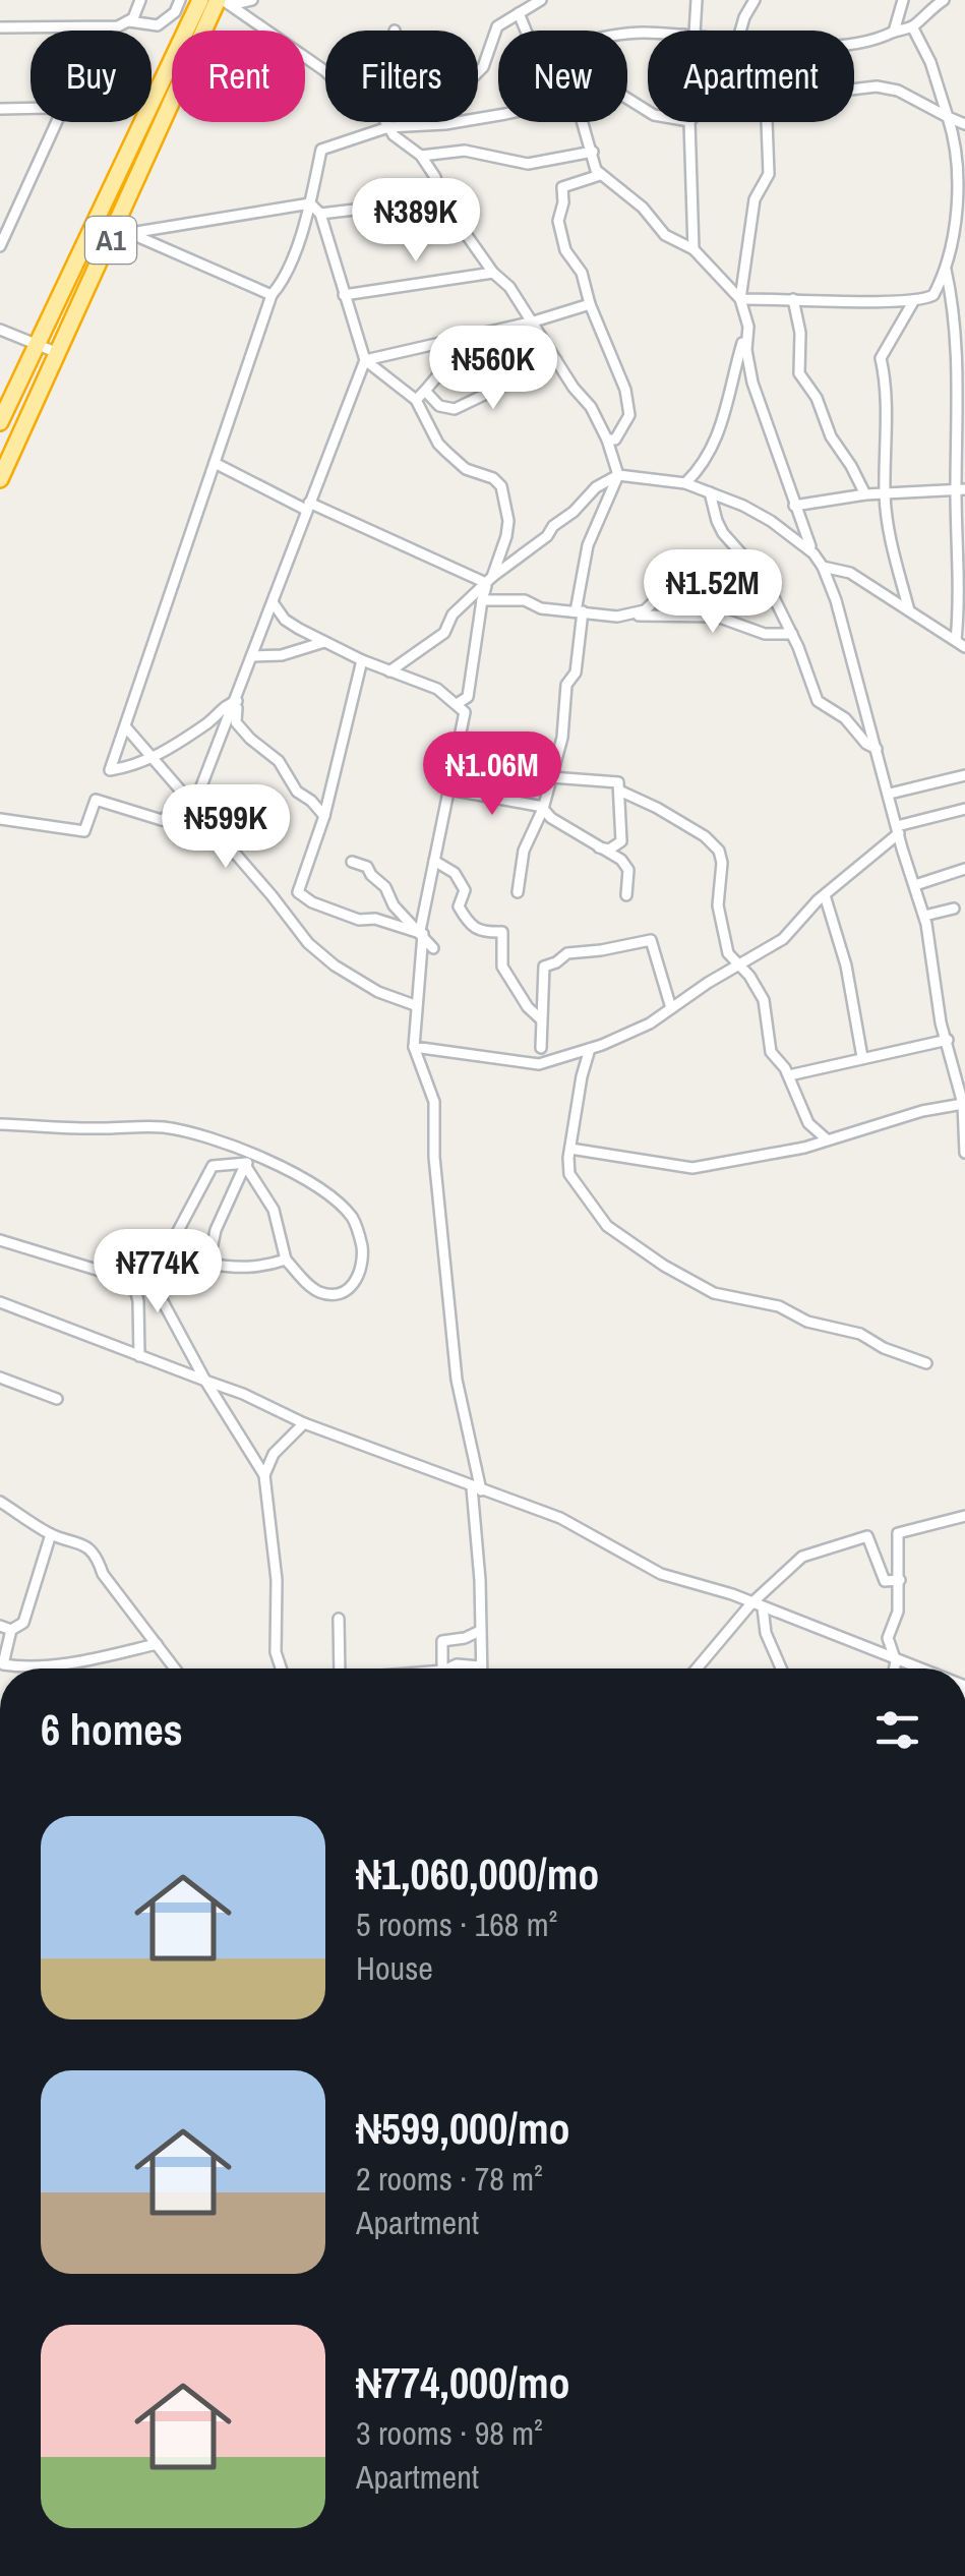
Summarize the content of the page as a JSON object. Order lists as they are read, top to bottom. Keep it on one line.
{"streets":{"highway":["A1"]},"page":{"chip":["Buy","Rent","Filters","New","Apartment"],"price":["₦389K","₦560K","₦1.52M","₦1.06M","₦599K","₦774K"],"heading":"6 homes","list":[{"name":"₦1,060,000/mo","note":"5 rooms · 168 m² · House"},{"name":"₦599,000/mo","note":"2 rooms · 78 m² · Apartment"},{"name":"₦774,000/mo","note":"3 rooms · 98 m² · Apartment"}]}}
